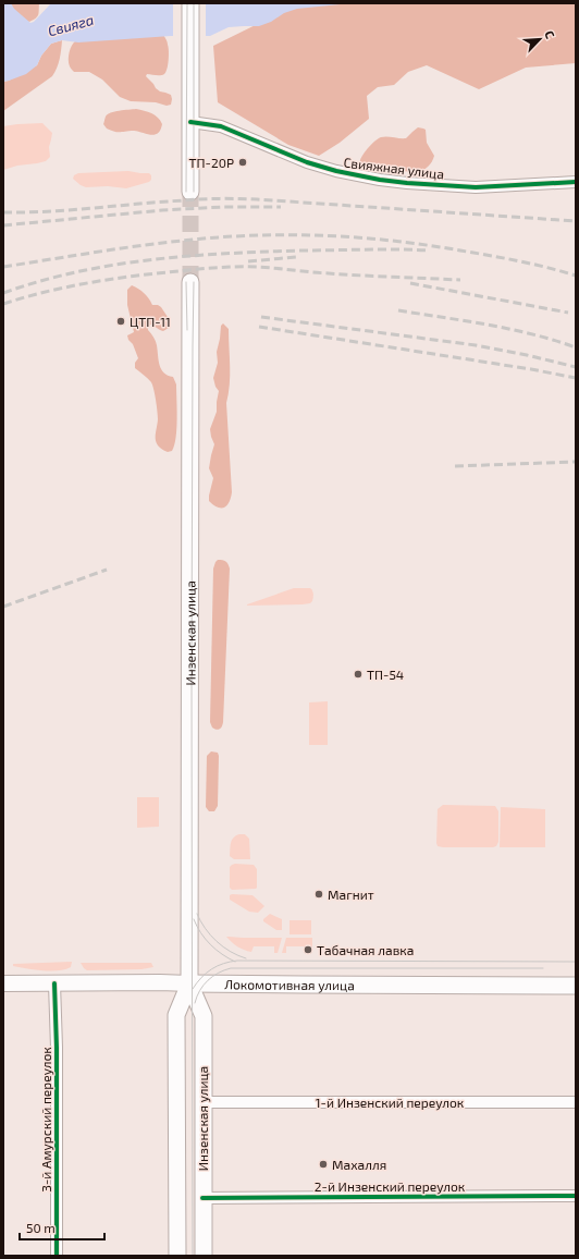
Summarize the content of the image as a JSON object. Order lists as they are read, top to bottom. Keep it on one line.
{"streets":{"main road":["Инзенская улица","Локомотивная улица"],"street":["Свияжная улица","1-й Инзенский переулок","3-й Амурский переулок","2-й Инзенский переулок"]},"crossings":[["Инзенская улица","Локомотивная улица"],["Инзенская улица","1-й Инзенский переулок"],["Инзенская улица","2-й Инзенский переулок"],["Локомотивная улица","3-й Амурский переулок"]],"water":["Свияга"],"places":["ТП-20Р","ЦТП-11","ТП-54","Магнит","Табачная лавка","Махалля"],"scale_bar":"50 m","north":"top right"}
